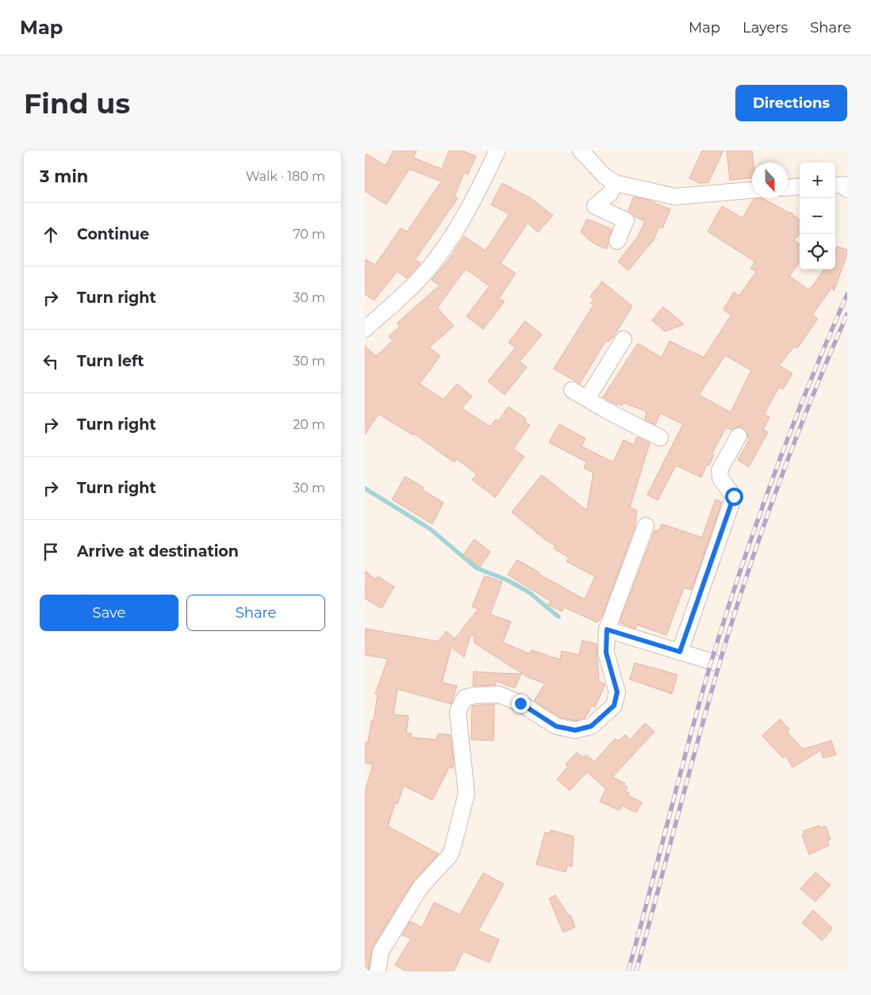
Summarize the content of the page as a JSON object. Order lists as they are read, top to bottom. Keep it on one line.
{"north":"bottom","page":{"header":"Map","nav":["Map","Layers","Share"],"buttons":["Directions",["Save","Share"]],"title":"Find us","heading":["3 min","Walk · 180 m"],"map_buttons":["+","−"],"list":[["Continue","70 m"],["Turn right","30 m"],["Turn left","30 m"],["Turn right","20 m"],["Turn right","30 m"],"Arrive at destination"]}}
